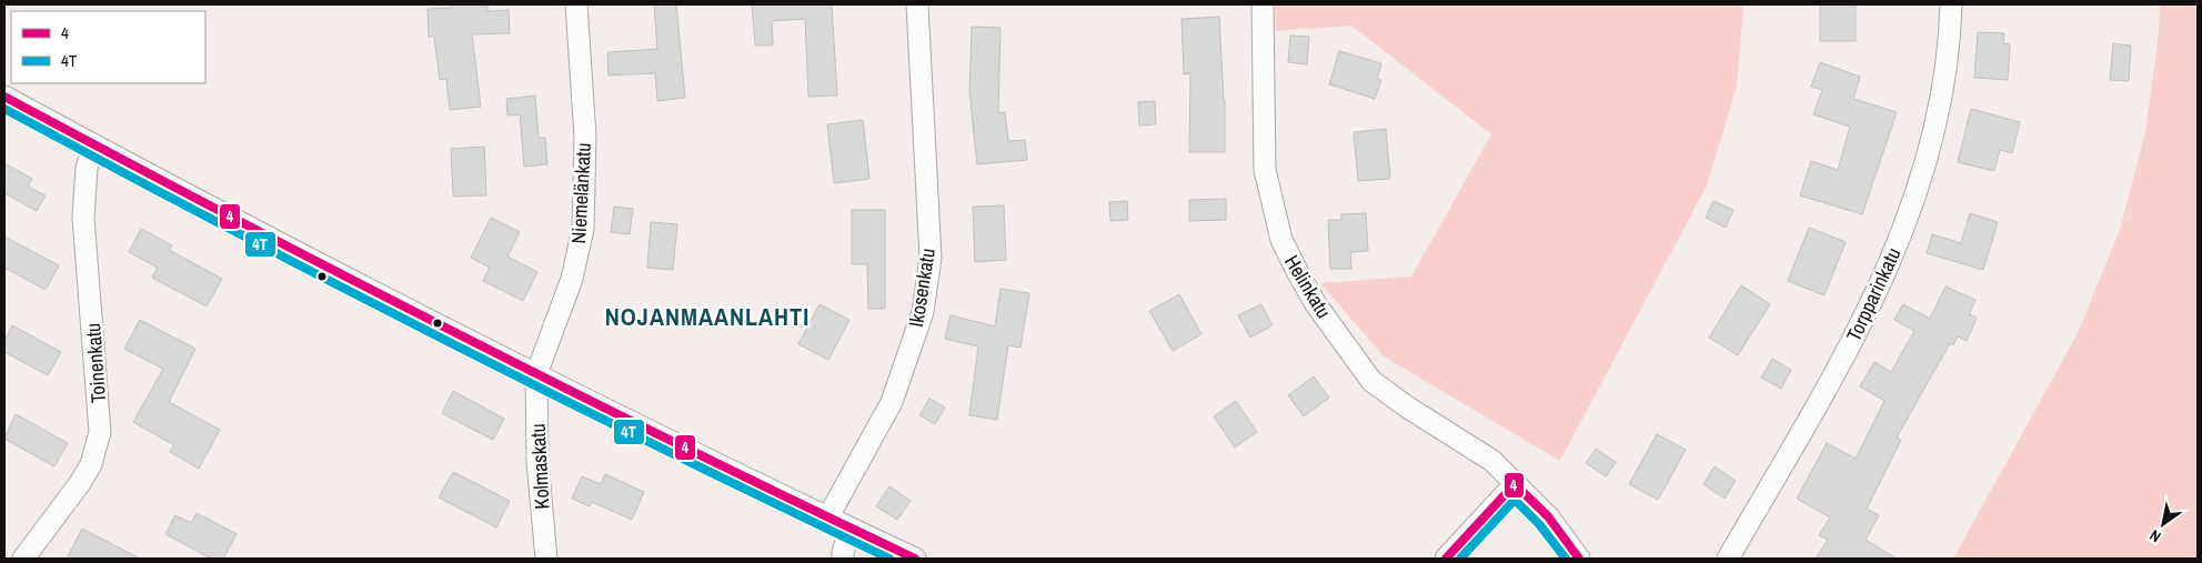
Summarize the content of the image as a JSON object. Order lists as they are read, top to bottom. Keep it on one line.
{"streets":{"street":["Niemelänkatu","Helinkatu","Ikosenkatu","Torpparinkatu","Toinenkatu","Kolmaskatu"]},"crossings":[["Niemelänkatu","Kolmaskatu"]],"districts":["NOJANMAANLAHTI"],"lines":["transit line 4","transit line 4T"],"legend":["4","4T"],"north":"bottom left"}
